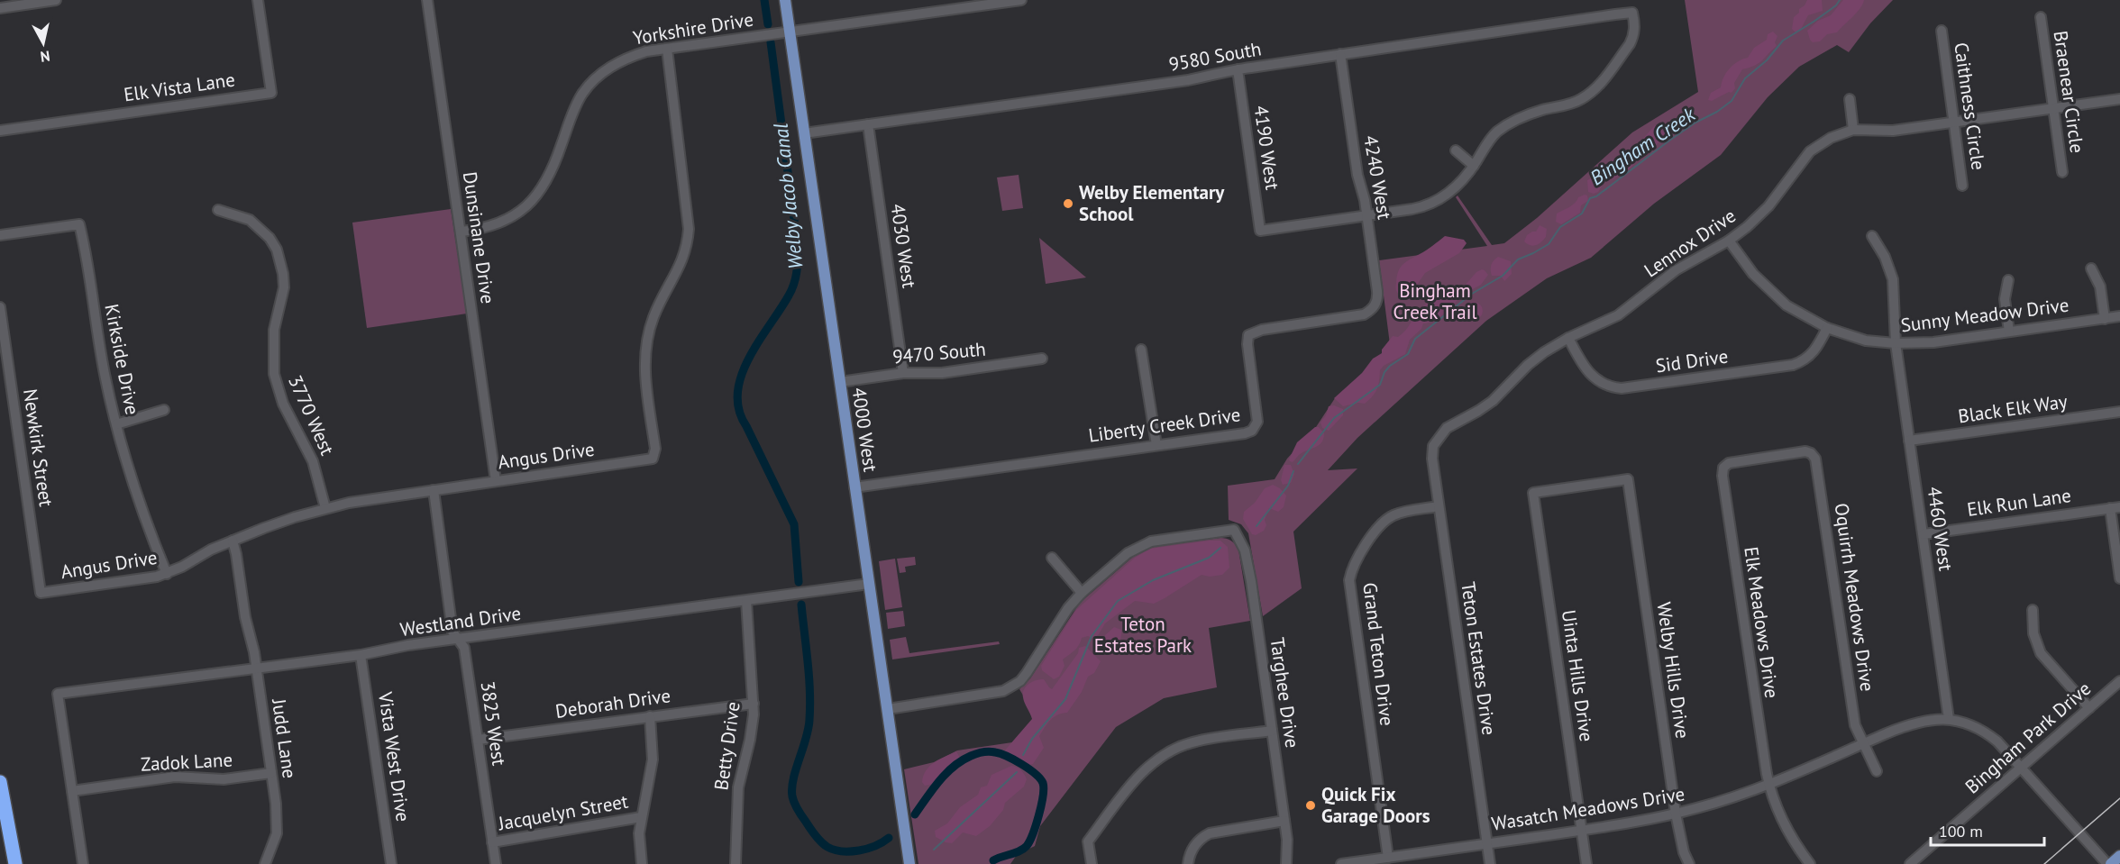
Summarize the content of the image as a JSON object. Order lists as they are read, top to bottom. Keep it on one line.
{"streets":{"main road":["4000 West"],"street":["Yorkshire Drive","9580 South","Elk Vista Lane","Braenear Circle","Caithness Circle","4190 West","4240 West","Dunsinane Drive","Lennox Drive","4030 West","Sunny Meadow Drive","9470 South","Kirkside Drive","Sid Drive","Black Elk Way","3770 West","Liberty Creek Drive","Newkirk Street","Angus Drive","Elk Run Lane","4460 West","Oquirrh Meadows Drive","Westland Drive","Elk Meadows Drive","Grand Teton Drive","Teton Estates Drive","Welby Hills Drive","Uinta Hills Drive","Targhee Drive","Deborah Drive","3825 West","Bingham Park Drive","Judd Lane","Betty Drive","Vista West Drive","Zadok Lane","Wasatch Meadows Drive","Jacquelyn Street"]},"crossings":[["Yorkshire Drive","Dunsinane Drive"],["Yorkshire Drive","4000 West"],["Yorkshire Drive","Angus Drive"],["9580 South","4190 West"],["9580 South","4240 West"],["9580 South","4030 West"],["9580 South","4000 West"],["Braenear Circle","Lennox Drive"],["Caithness Circle","Lennox Drive"],["4190 West","4240 West"],["4240 West","Liberty Creek Drive"],["Dunsinane Drive","Angus Drive"],["Lennox Drive","Sunny Meadow Drive"],["Lennox Drive","Sid Drive"],["Lennox Drive","Teton Estates Drive"],["4030 West","9470 South"],["Sunny Meadow Drive","Sid Drive"],["Sunny Meadow Drive","4460 West"],["9470 South","4000 West"],["Kirkside Drive","Angus Drive"],["Black Elk Way","4460 West"],["3770 West","Angus Drive"],["Liberty Creek Drive","4000 West"],["4000 West","Westland Drive"],["Newkirk Street","Angus Drive"],["Angus Drive","3825 West"],["Angus Drive","Judd Lane"],["Elk Run Lane","4460 West"],["4460 West","Wasatch Meadows Drive"],["Oquirrh Meadows Drive","Elk Meadows Drive"],["Oquirrh Meadows Drive","Wasatch Meadows Drive"],["Westland Drive","3825 West"],["Westland Drive","Judd Lane"],["Westland Drive","Betty Drive"],["Westland Drive","Vista West Drive"],["Westland Drive","Zadok Lane"],["Elk Meadows Drive","Wasatch Meadows Drive"],["Grand Teton Drive","Teton Estates Drive"],["Grand Teton Drive","Wasatch Meadows Drive"],["Teton Estates Drive","Wasatch Meadows Drive"],["Welby Hills Drive","Uinta Hills Drive"],["Welby Hills Drive","Wasatch Meadows Drive"],["Uinta Hills Drive","Wasatch Meadows Drive"],["Deborah Drive","3825 West"],["Deborah Drive","Betty Drive"],["3825 West","Jacquelyn Street"],["Bingham Park Drive","Wasatch Meadows Drive"],["Judd Lane","Zadok Lane"]],"water":["Bingham Creek","Welby Jacob Canal"],"parks":["Bingham Creek Trail","Teton Estates Park"],"places":["Welby Elementary School","Quick Fix Garage Doors"],"scale_bar":"100 m","north":"bottom"}
